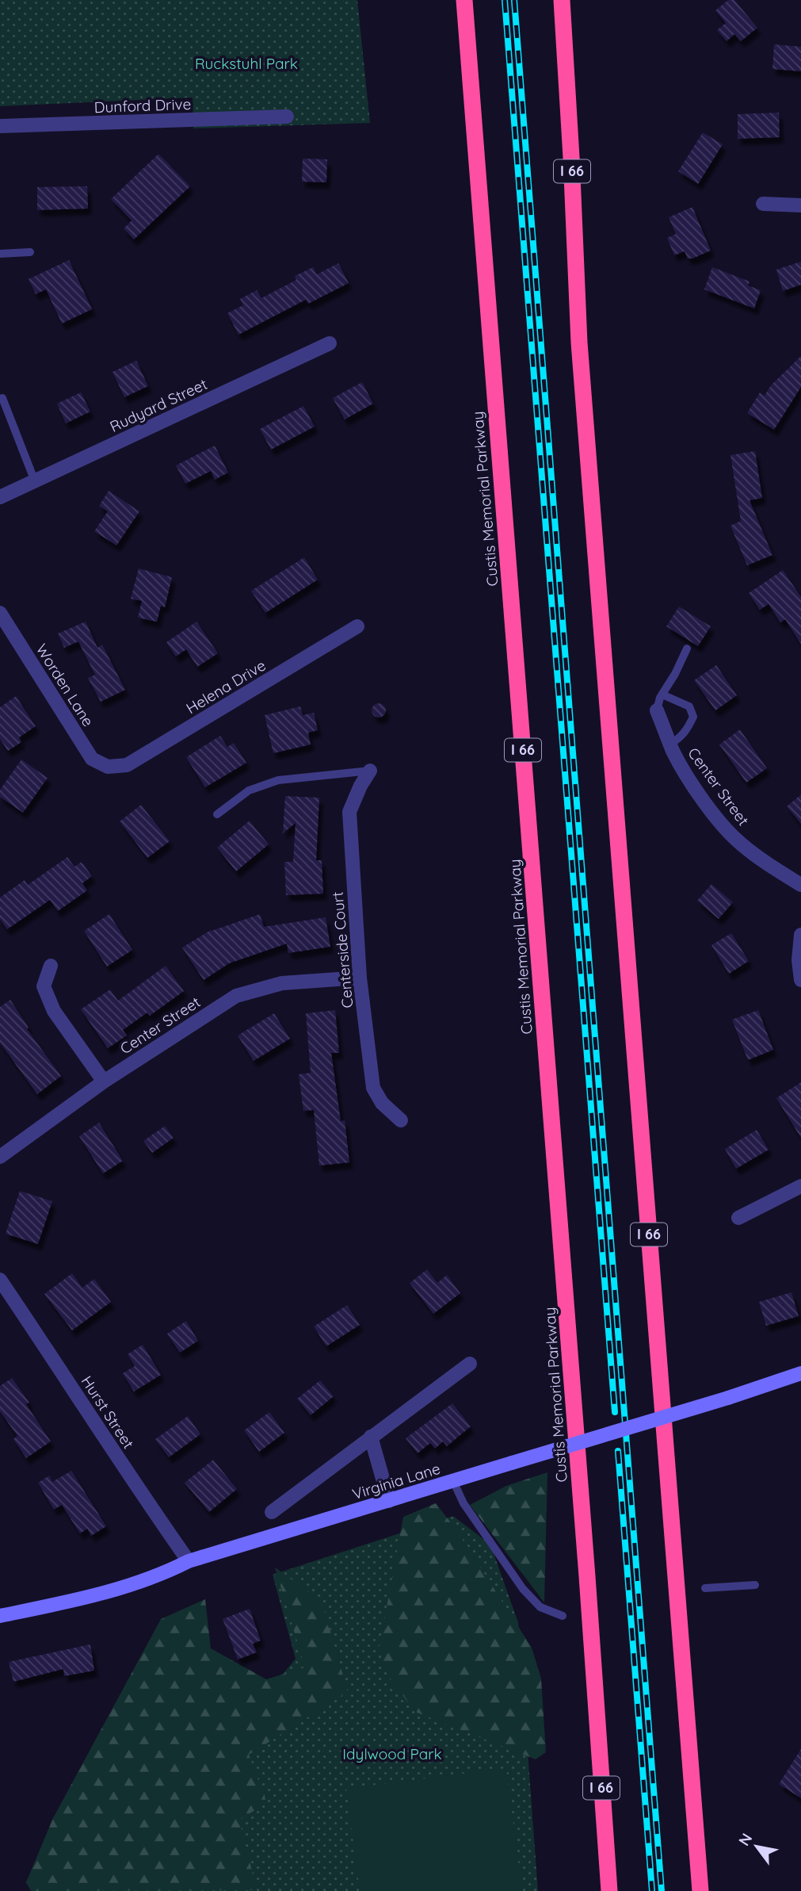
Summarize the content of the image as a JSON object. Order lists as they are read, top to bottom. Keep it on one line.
{"streets":{"highway":["I 66","Custis Memorial Parkway"],"street":["Dunford Drive","Rudyard Street","Worden Lane","Helena Drive","Center Street","Centerside Court","Hurst Street","Virginia Lane"]},"crossings":[["Worden Lane","Helena Drive"],["Center Street","Centerside Court"],["Hurst Street","Virginia Lane"]],"parks":["Ruckstuhl Park","Idylwood Park"],"north":"top left"}
